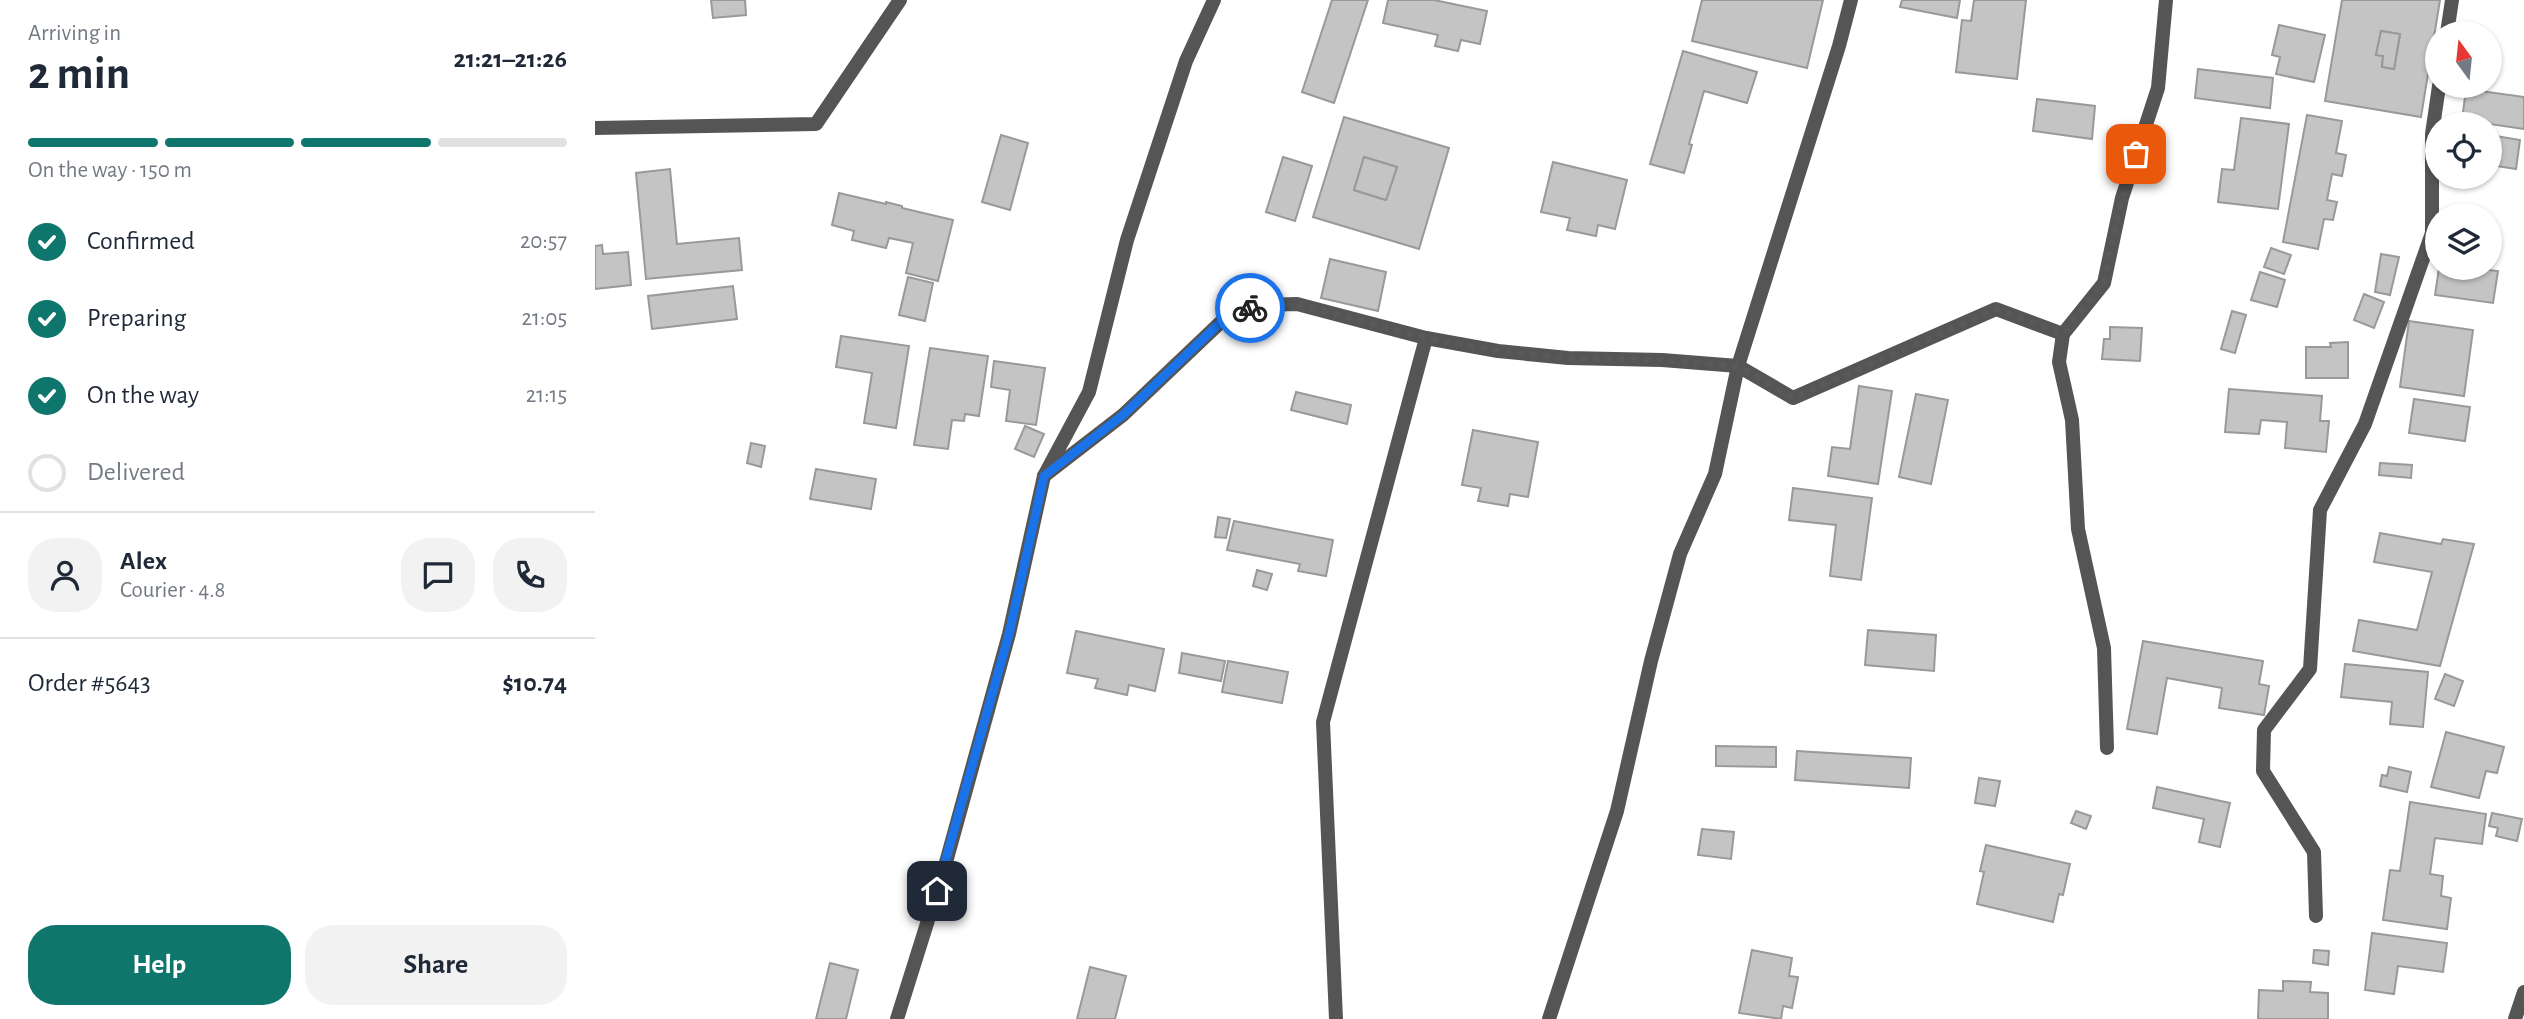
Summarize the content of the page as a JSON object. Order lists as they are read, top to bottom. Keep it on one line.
{"north":"top","page":{"heading":["2 min","Arriving in","21:21–21:26"],"panel":["Alex","Courier · 4.8","Order #5643","$10.74"],"bar":"On the way · 150 m","list":[["Confirmed","20:57"],["Preparing","21:05"],["On the way","21:15"],"Delivered"],"buttons":["Help","Share"]}}
